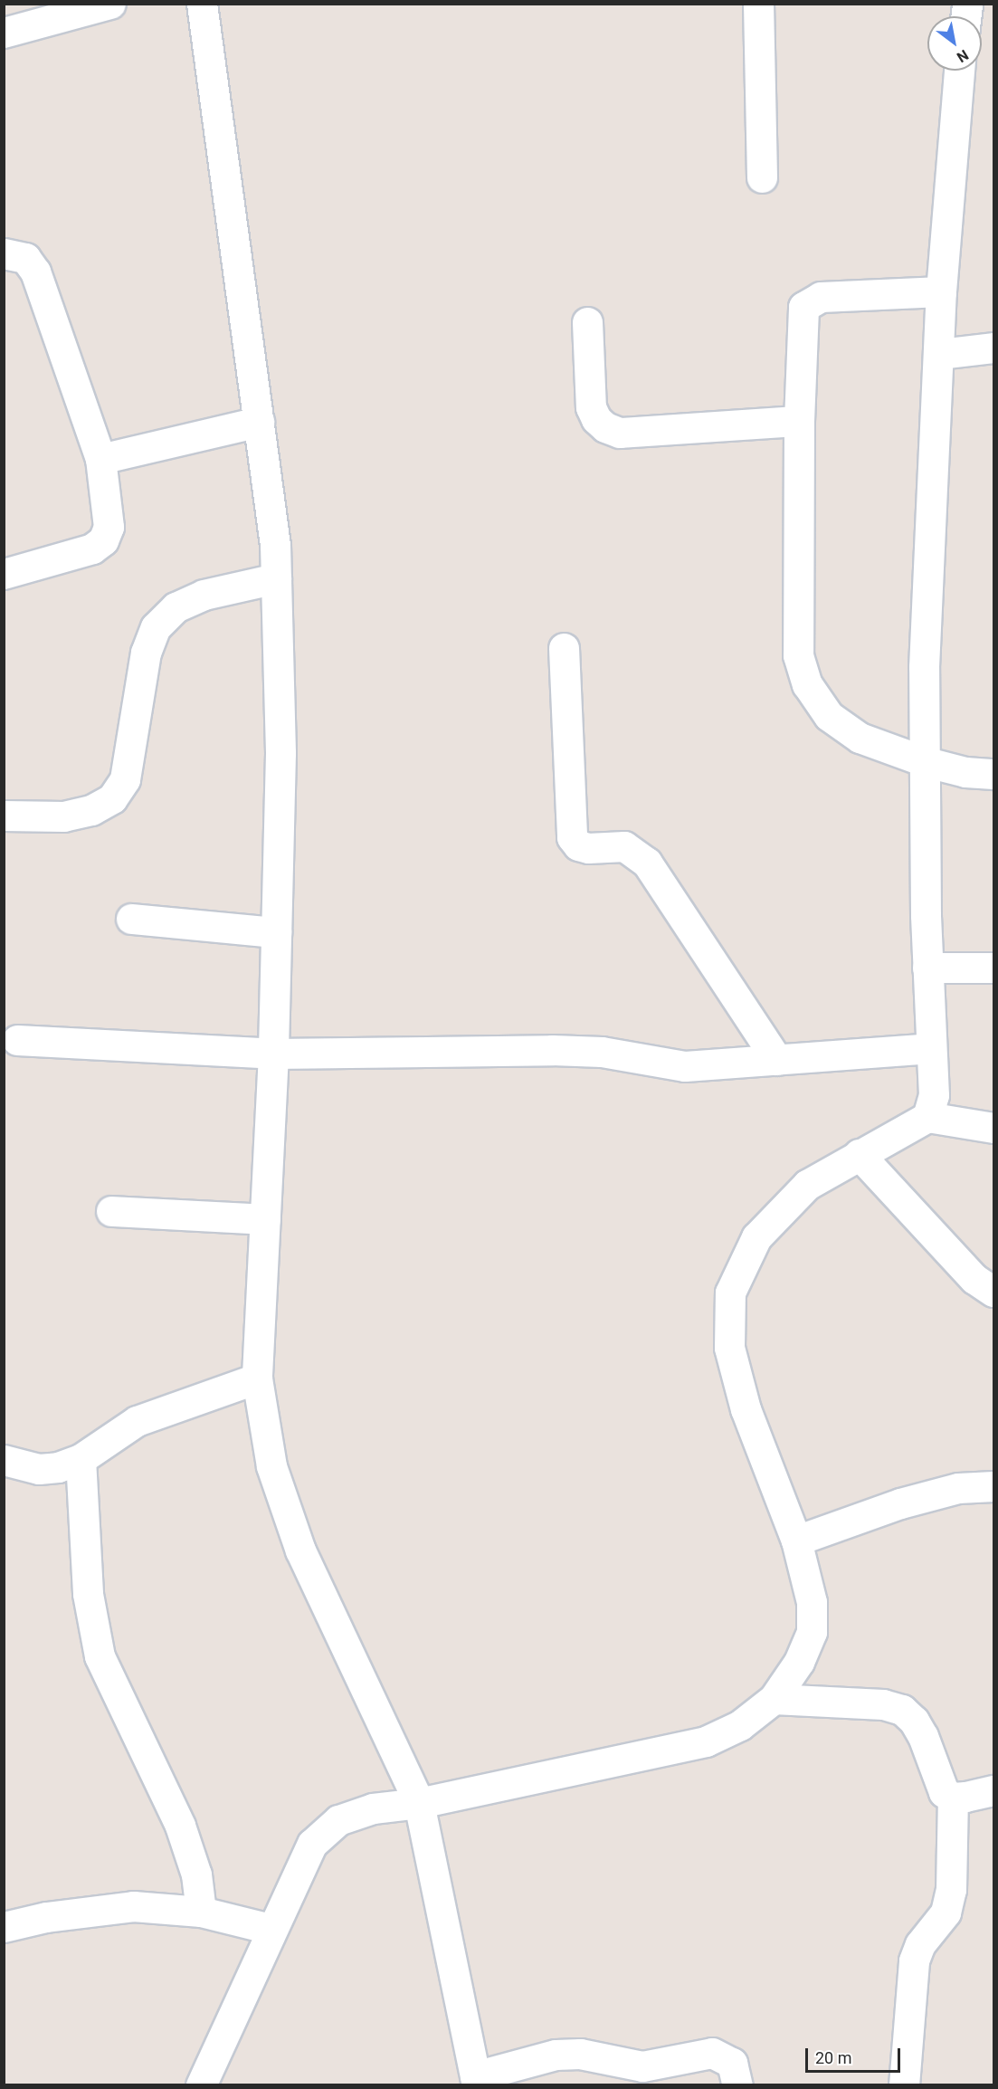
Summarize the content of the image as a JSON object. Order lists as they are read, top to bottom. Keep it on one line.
{"scale_bar":"20 m","north":"bottom right"}
